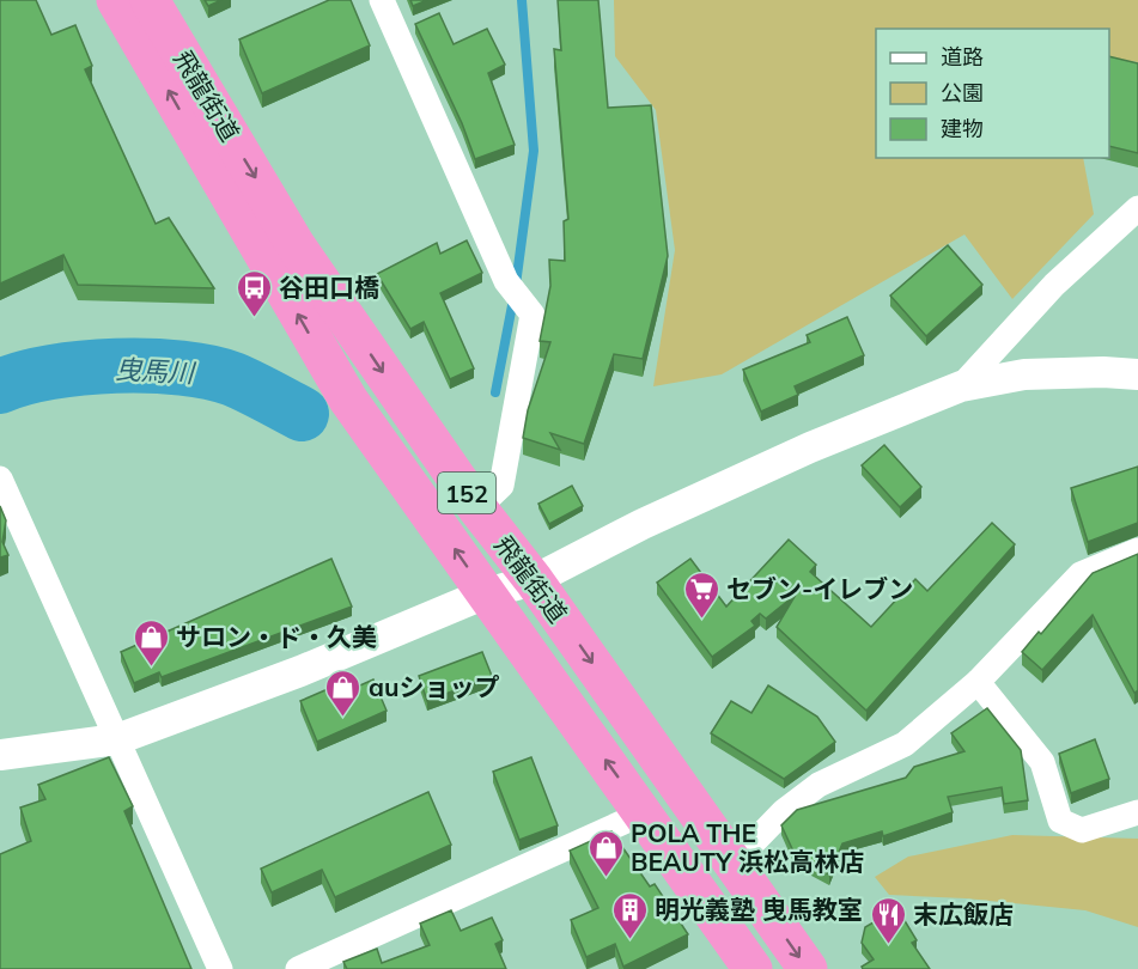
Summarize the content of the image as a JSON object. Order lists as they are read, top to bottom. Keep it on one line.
{"streets":{"highway":["飛龍街道","152"]},"water":["曳馬川"],"places":{"bus stop":["谷田口橋"],"supermarket":["セブン-イレブン"],"shop":["サロン・ド・久美","auショップ","POLA THE BEAUTY 浜松高林店"],"building":["明光義塾 曳馬教室"],"restaurant":["末広飯店"]},"legend":["道路","公園","建物"]}
